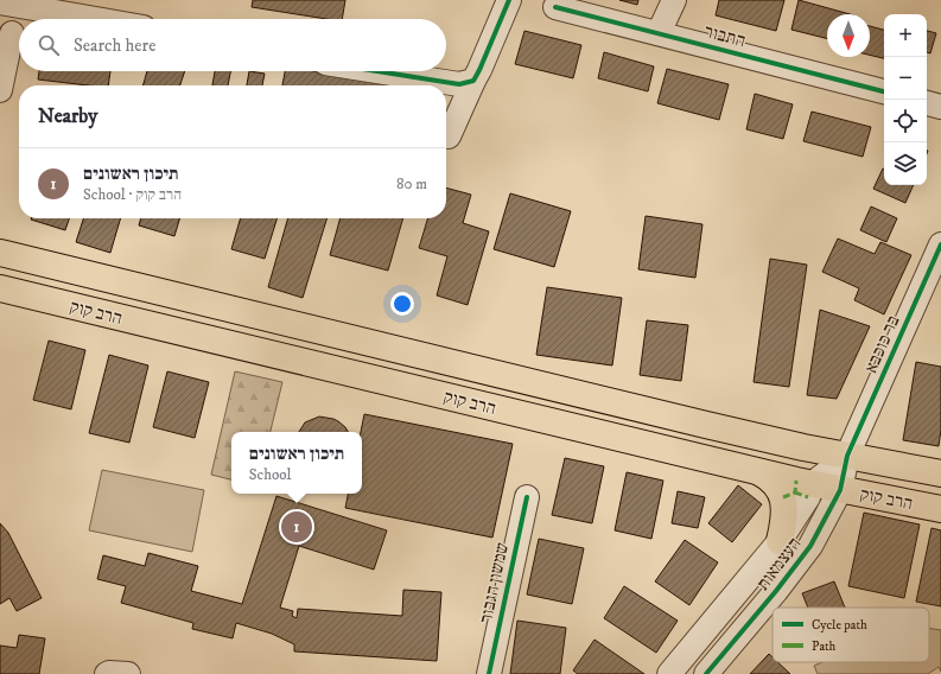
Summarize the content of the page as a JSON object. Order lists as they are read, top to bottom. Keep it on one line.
{"streets":{"main road":["הרב קוק"],"street":["התבור","בר כוכבא","העצמאות","שמשון הגבור"]},"crossings":[["הרב קוק","בר כוכבא"],["הרב קוק","העצמאות"],["בר כוכבא","העצמאות"]],"legend":["Cycle path","Path"],"north":"bottom","page":{"map_buttons":["+","−"],"search":"Search here","heading":"Nearby","list":[{"mark":"1","name":"תיכון ראשונים","note":"School · הרב קוק","value":"80 m"}],"popup":["תיכון ראשונים","School"],"pins":"1"}}
